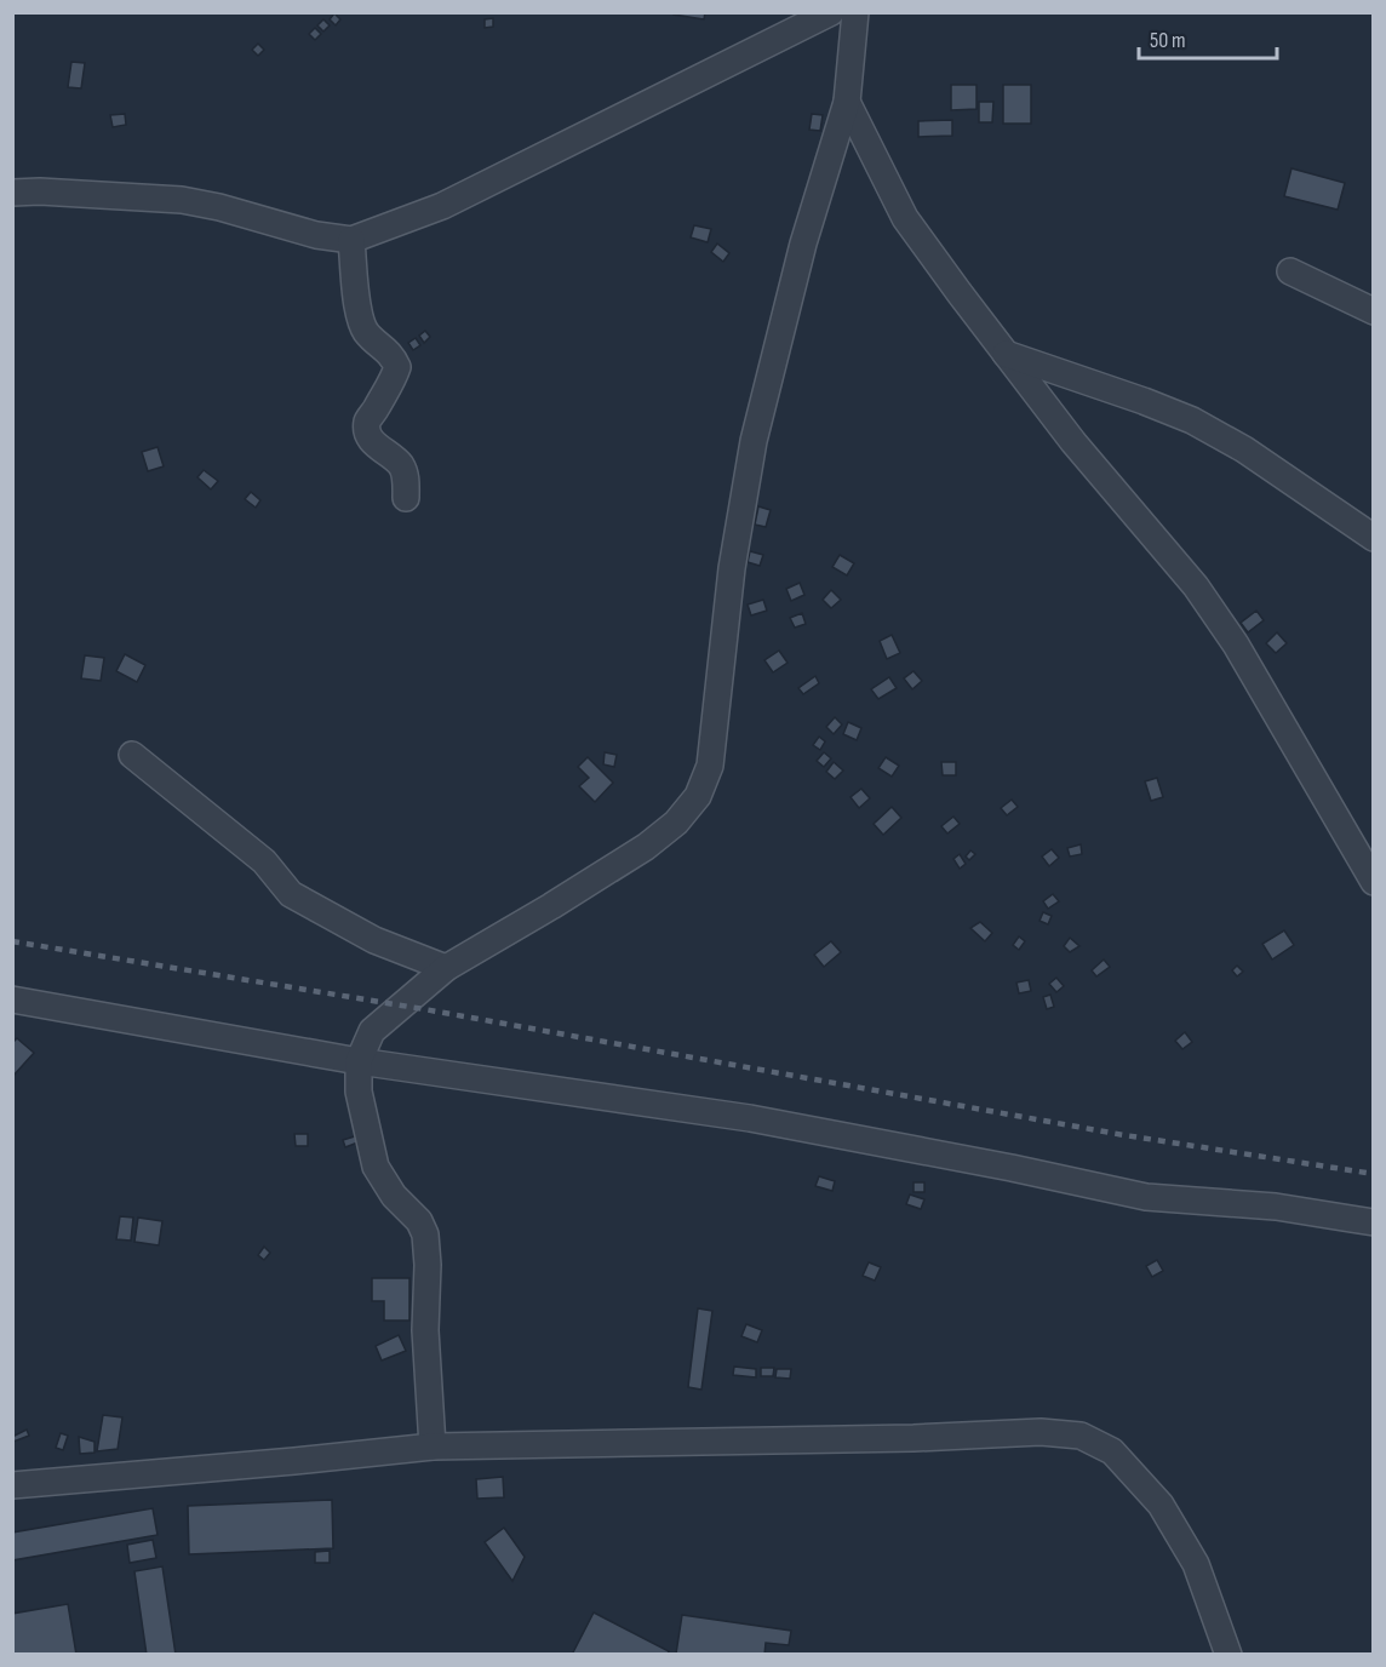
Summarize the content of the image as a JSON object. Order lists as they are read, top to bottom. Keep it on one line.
{"scale_bar":"50 m"}
